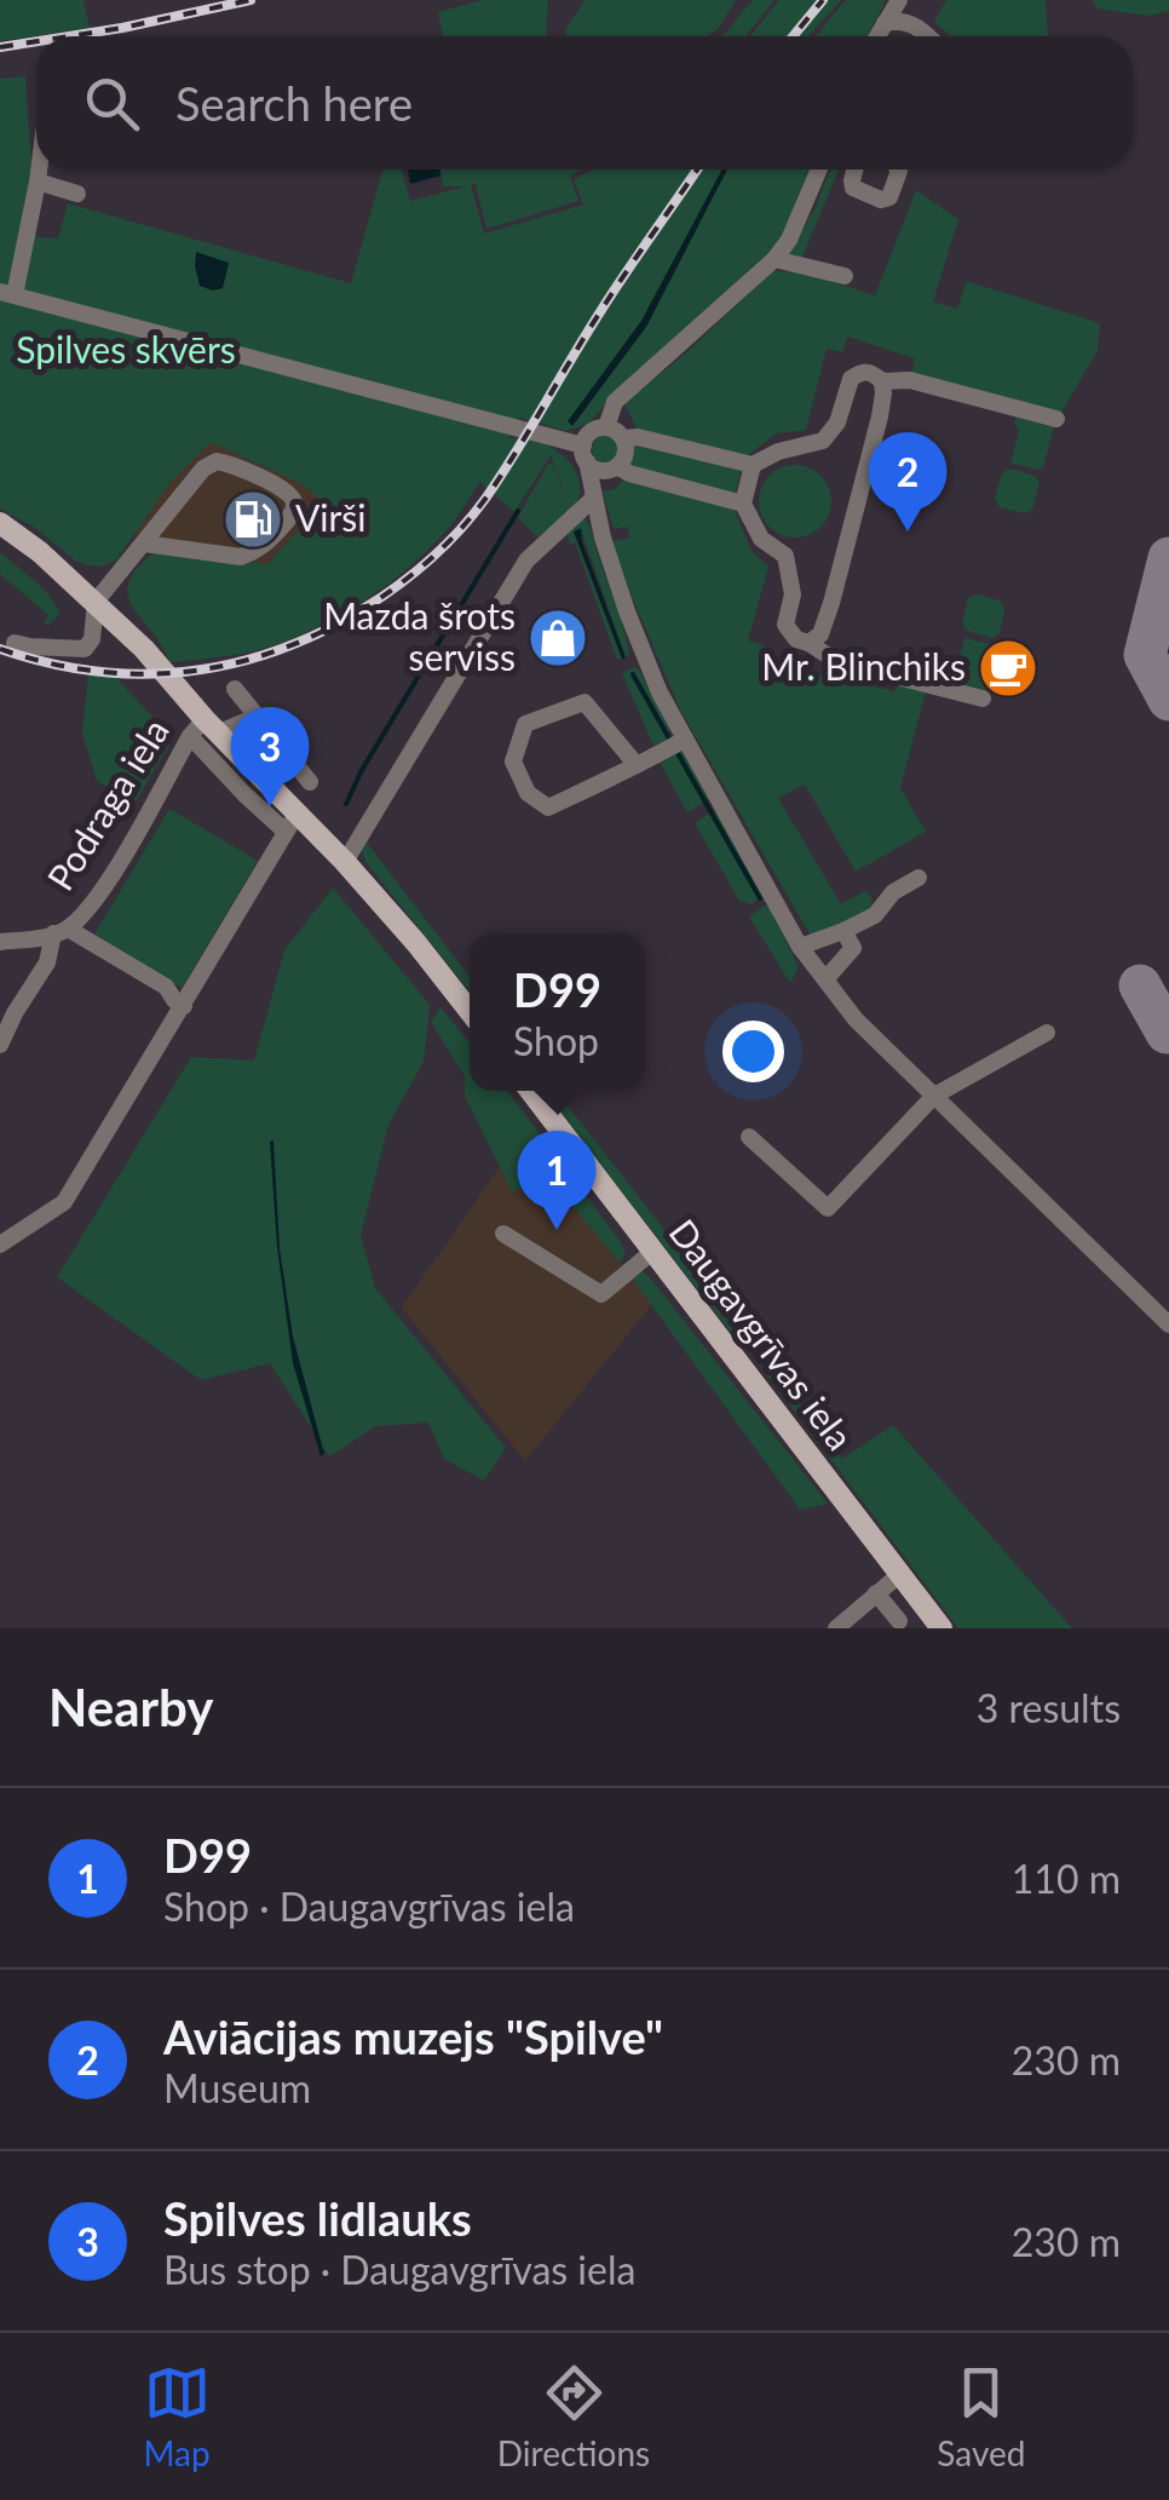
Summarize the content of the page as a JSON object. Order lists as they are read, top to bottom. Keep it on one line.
{"streets":{"main road":["Daugavgrīvas iela"],"street":["Podraga iela"]},"parks":["Spilves skvērs"],"places":{"fuel station":["Virši"],"shop":["Mazda šrots serviss"],"cafe":["Mr. Blinchiks"]},"page":{"search":"Search here","pins":["2","3","1"],"popup":["D99","Shop"],"heading":["Nearby","3 results"],"list":[{"mark":"1","name":"D99","note":"Shop · Daugavgrīvas iela","value":"110 m"},{"mark":"2","name":"Aviācijas muzejs \"Spilve\"","note":"Museum","value":"230 m"},{"mark":"3","name":"Spilves lidlauks","note":"Bus stop · Daugavgrīvas iela","value":"230 m"}],"nav":["Map","Directions","Saved"]}}
